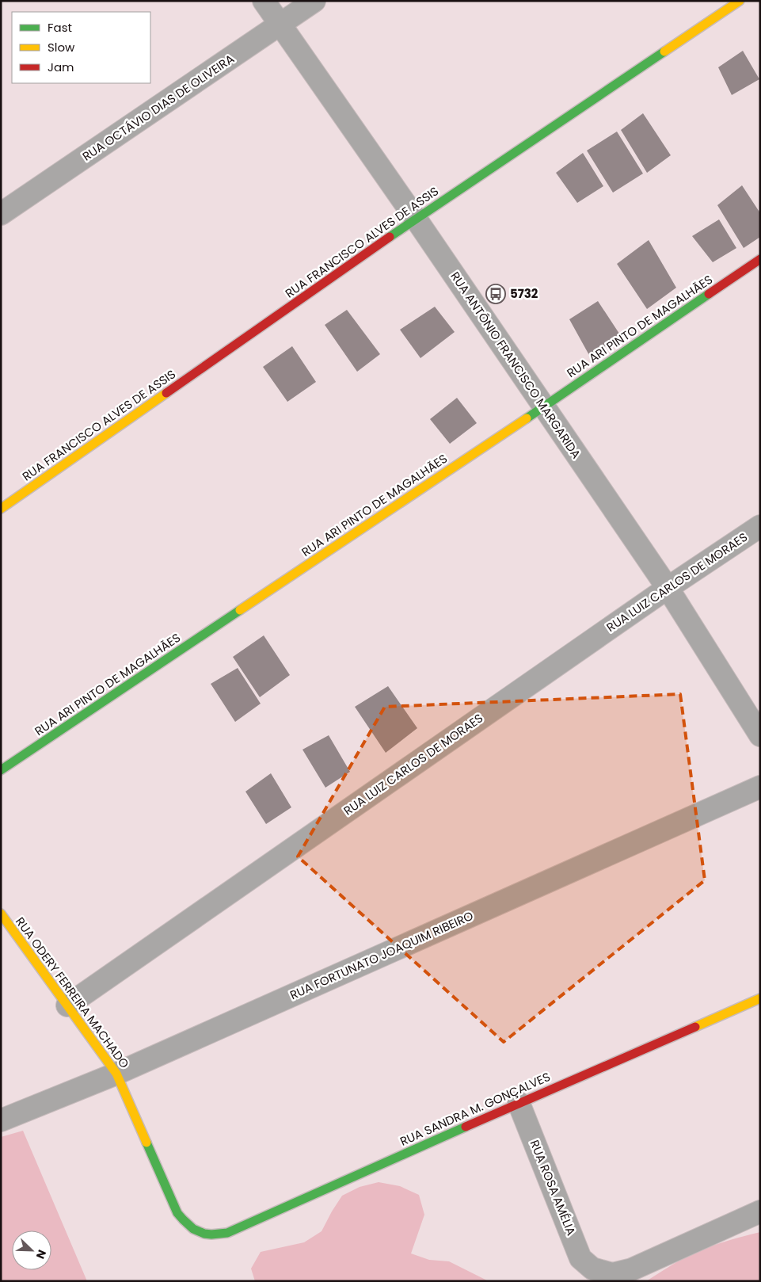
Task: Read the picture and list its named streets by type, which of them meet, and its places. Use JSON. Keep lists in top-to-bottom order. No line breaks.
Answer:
{"streets":{"street":["RUA OCTÁVIO DIAS DE OLIVEIRA","RUA FRANCISCO ALVES DE ASSIS","RUA ARI PINTO DE MAGALHÃES","RUA ANTÔNIO FRANCISCO MARGARIDA","RUA LUIZ CARLOS DE MORAES","RUA FORTUNATO JOAQUIM RIBEIRO","RUA ODERY FERREIRA MACHADO","RUA SANDRA M. GONÇALVES","RUA ROSA AMÉLIA"]},"crossings":[["RUA OCTÁVIO DIAS DE OLIVEIRA","RUA ANTÔNIO FRANCISCO MARGARIDA"],["RUA FRANCISCO ALVES DE ASSIS","RUA ANTÔNIO FRANCISCO MARGARIDA"],["RUA ARI PINTO DE MAGALHÃES","RUA ANTÔNIO FRANCISCO MARGARIDA"],["RUA ANTÔNIO FRANCISCO MARGARIDA","RUA LUIZ CARLOS DE MORAES"],["RUA LUIZ CARLOS DE MORAES","RUA ODERY FERREIRA MACHADO"],["RUA FORTUNATO JOAQUIM RIBEIRO","RUA ODERY FERREIRA MACHADO"],["RUA ODERY FERREIRA MACHADO","RUA SANDRA M. GONÇALVES"],["RUA SANDRA M. GONÇALVES","RUA ROSA AMÉLIA"]],"places":{"bus stop":["5732"]},"legend":["Fast","Slow","Jam"],"north":"bottom right"}
